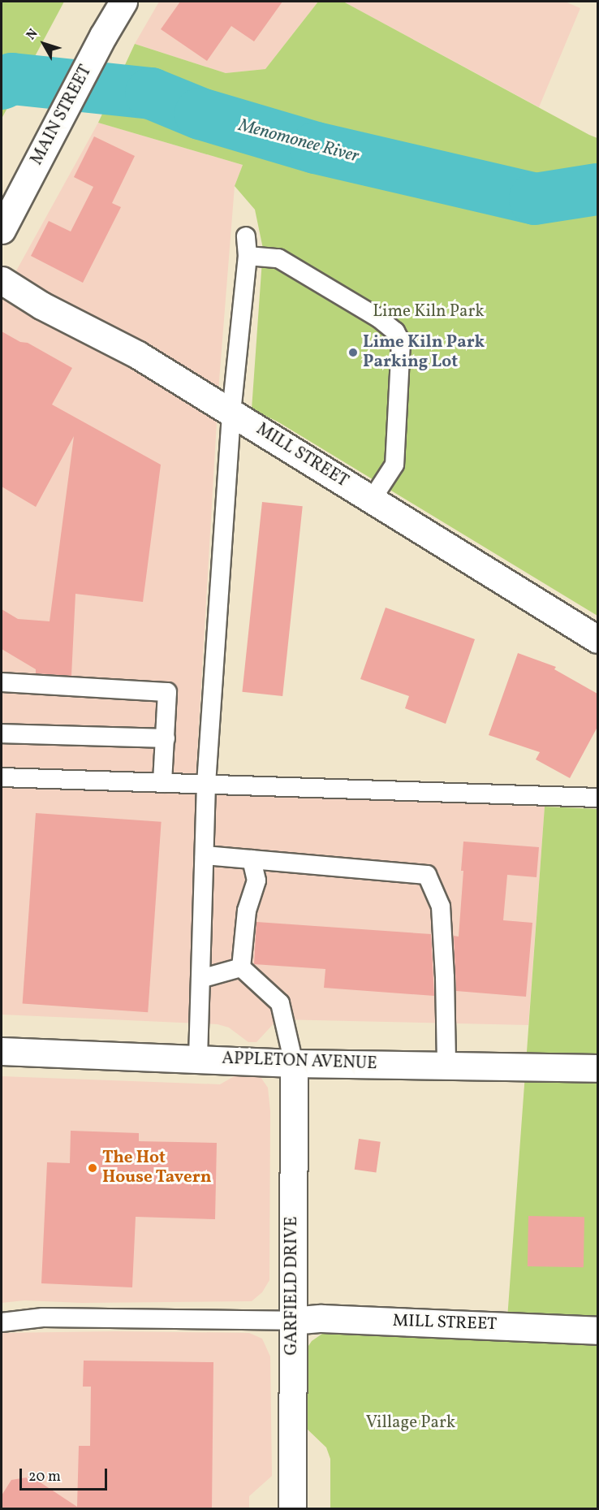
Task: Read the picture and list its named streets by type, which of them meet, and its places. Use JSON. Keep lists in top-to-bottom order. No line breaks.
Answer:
{"streets":{"street":["MAIN STREET","MILL STREET","APPLETON AVENUE","GARFIELD DRIVE"]},"crossings":[["MILL STREET","GARFIELD DRIVE"],["APPLETON AVENUE","GARFIELD DRIVE"]],"water":["Menomonee River"],"parks":["Lime Kiln Park","Village Park"],"places":["Lime Kiln Park Parking Lot","The Hot House Tavern"],"scale_bar":"20 m","north":"top left"}
